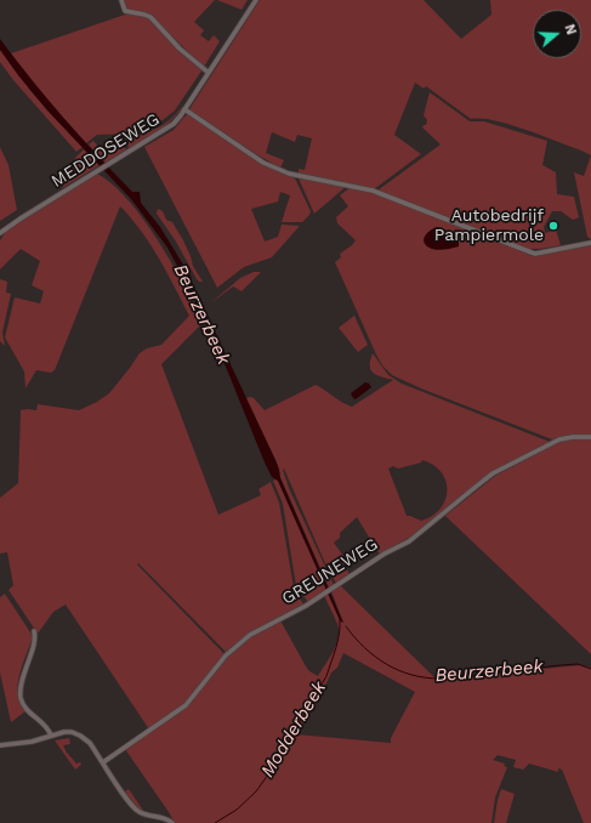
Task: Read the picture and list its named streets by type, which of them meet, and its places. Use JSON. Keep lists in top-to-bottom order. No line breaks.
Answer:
{"streets":{"street":["MEDDOSEWEG","GREUNEWEG"]},"water":["Beurzerbeek","Modderbeek"],"places":["Autobedrijf Pampiermole"],"north":"right"}
